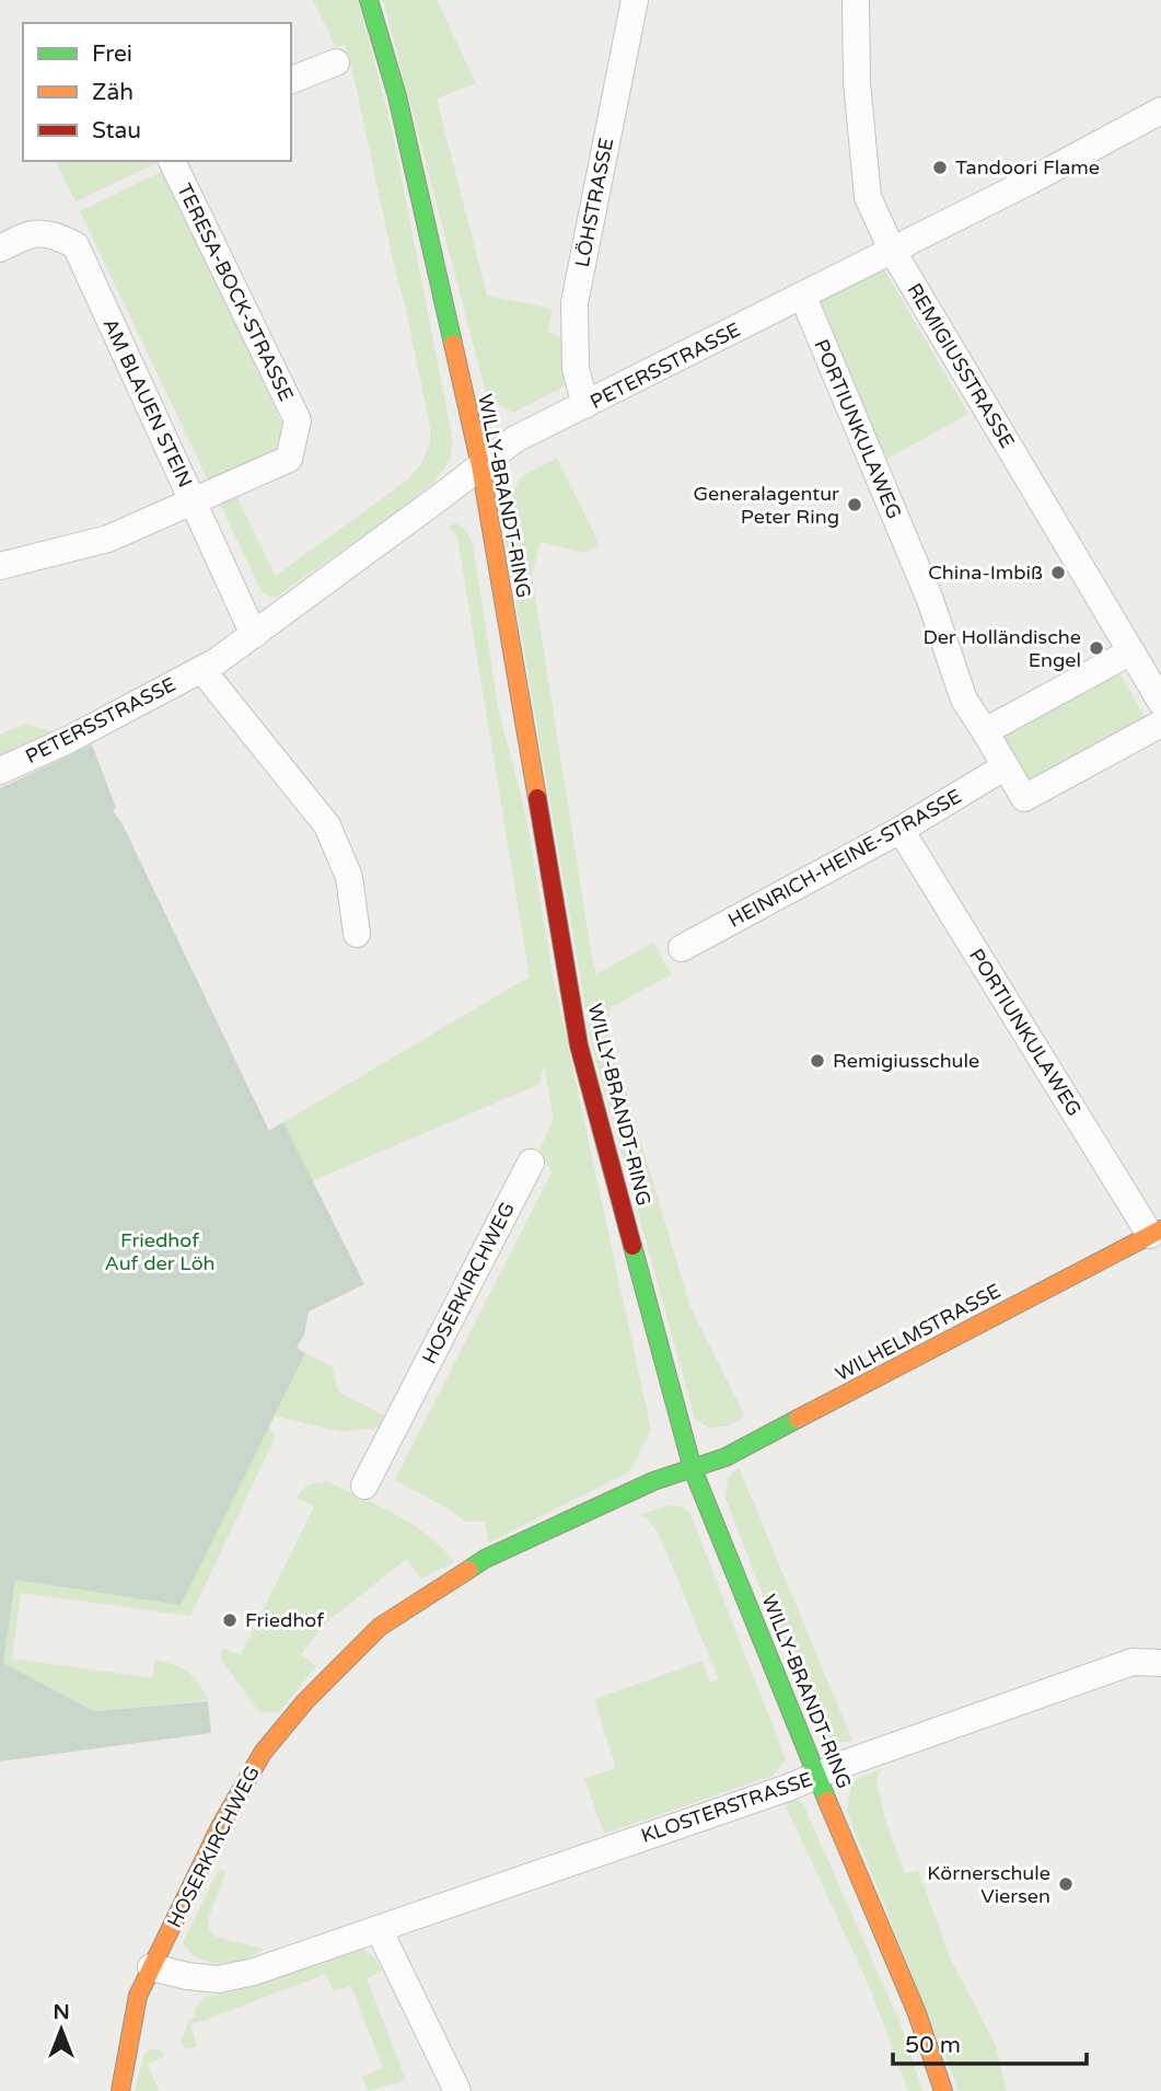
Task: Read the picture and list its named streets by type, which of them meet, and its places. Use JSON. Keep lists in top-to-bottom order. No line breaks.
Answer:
{"streets":{"main road":["WILLY-BRANDT-RING","HOSERKIRCHWEG","WILHELMSTRASSE"],"street":["LÖHSTRASSE","TERESA-BOCK-STRASSE","PETERSSTRASSE","REMIGIUSSTRASSE","AM BLAUEN STEIN","PORTIUNKULAWEG","HEINRICH-HEINE-STRASSE","KLOSTERSTRASSE"]},"crossings":[["LÖHSTRASSE","PETERSSTRASSE"],["TERESA-BOCK-STRASSE","AM BLAUEN STEIN"],["PETERSSTRASSE","REMIGIUSSTRASSE"],["PETERSSTRASSE","AM BLAUEN STEIN"],["PETERSSTRASSE","PORTIUNKULAWEG"],["PETERSSTRASSE","WILLY-BRANDT-RING"],["PORTIUNKULAWEG","HEINRICH-HEINE-STRASSE"],["PORTIUNKULAWEG","WILHELMSTRASSE"],["WILLY-BRANDT-RING","HOSERKIRCHWEG"],["WILLY-BRANDT-RING","WILHELMSTRASSE"],["WILLY-BRANDT-RING","KLOSTERSTRASSE"],["HOSERKIRCHWEG","WILHELMSTRASSE"],["HOSERKIRCHWEG","KLOSTERSTRASSE"]],"parks":["Friedhof Auf der Löh"],"places":["Tandoori Flame","Generalagentur Peter Ring","China-Imbiß","Der Holländische Engel","Remigiusschule","Friedhof","Körnerschule Viersen"],"legend":["Frei","Zäh","Stau"],"scale_bar":"50 m","north":"top"}
